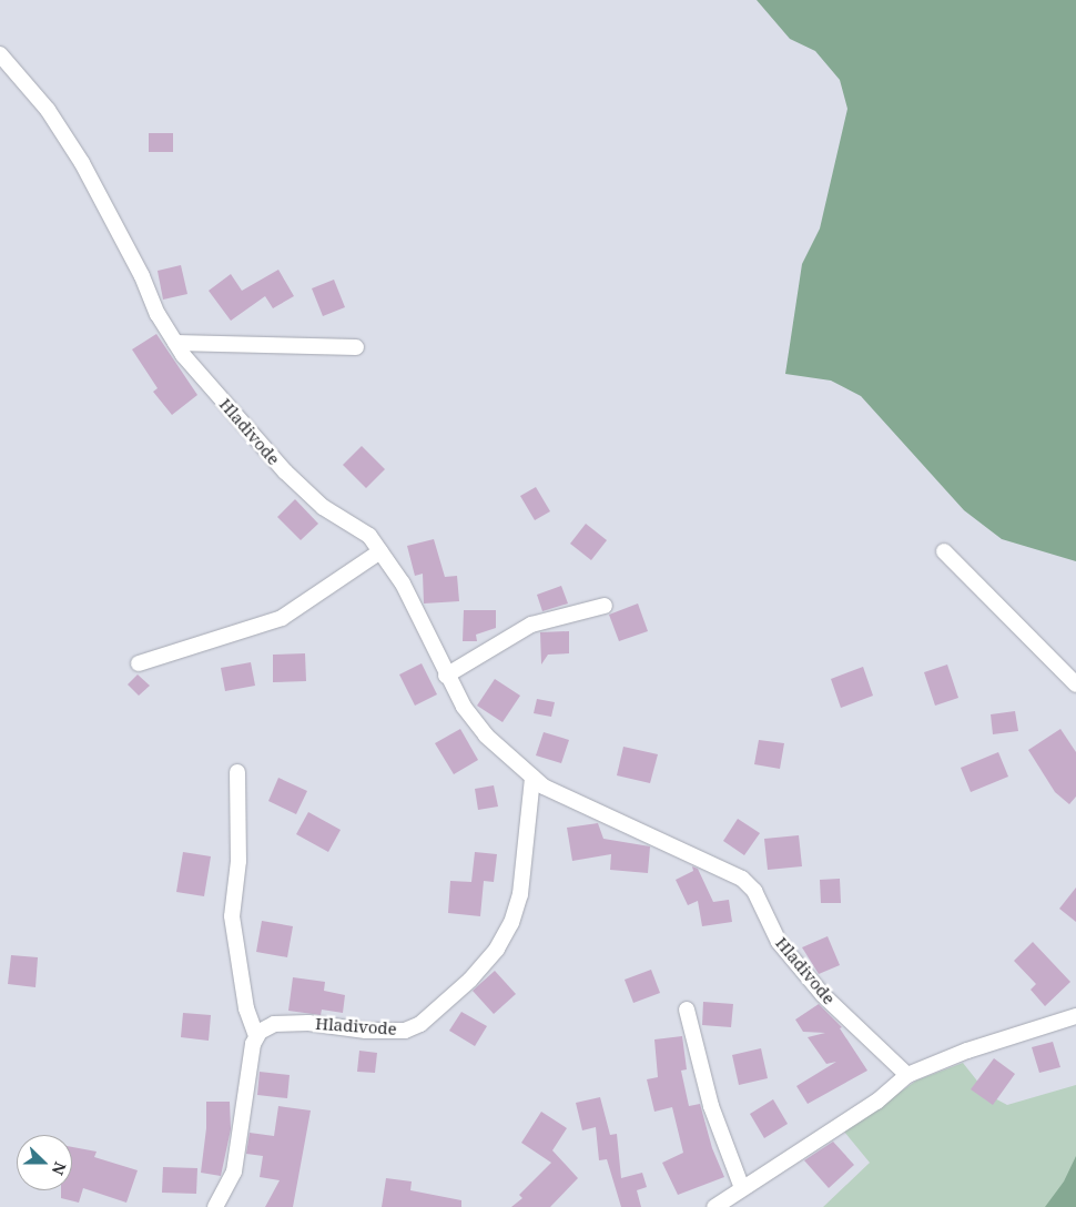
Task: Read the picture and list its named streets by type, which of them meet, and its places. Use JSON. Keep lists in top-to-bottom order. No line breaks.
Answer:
{"streets":{"street":["Hladivode"]},"north":"right"}
